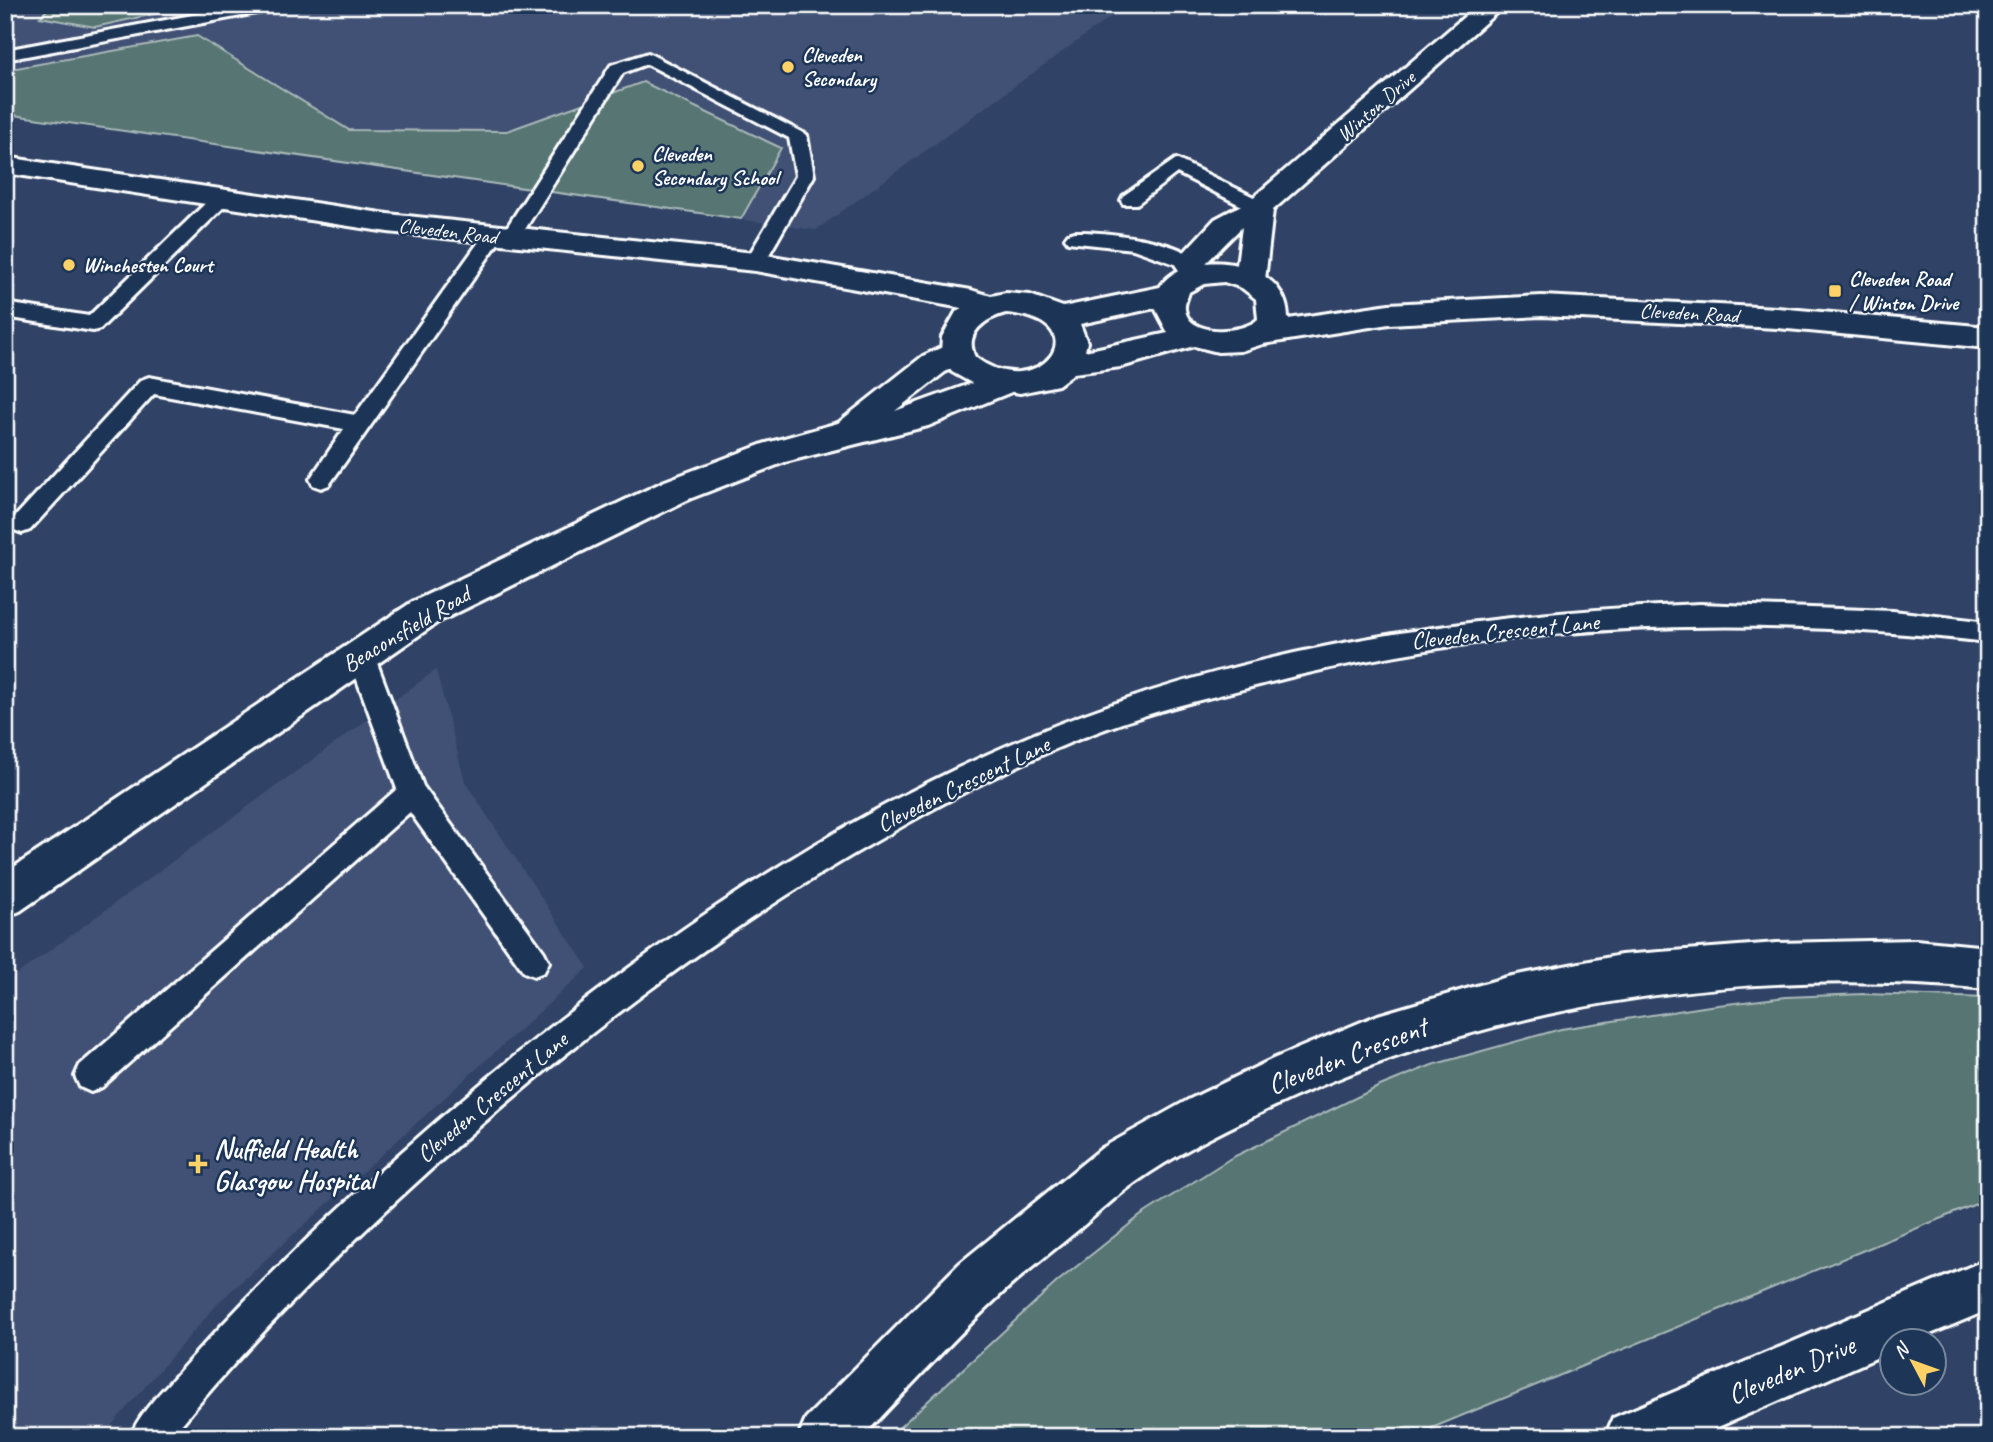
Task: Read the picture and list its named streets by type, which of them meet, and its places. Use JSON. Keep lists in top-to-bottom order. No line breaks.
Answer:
{"streets":{"street":["Winton Drive","Cleveden Road","Beaconsfield Road","Cleveden Crescent","Cleveden Drive"],"lane":["Cleveden Crescent Lane"]},"crossings":[["Winton Drive","Cleveden Road"],["Cleveden Road","Beaconsfield Road"]],"places":{"other":["Cleveden Secondary","Cleveden Secondary School","Winchesten Court"],"transit":["Cleveden Road / Winton Drive"],"health":["Nuffield Health Glasgow Hospital"]},"north":"top left"}
